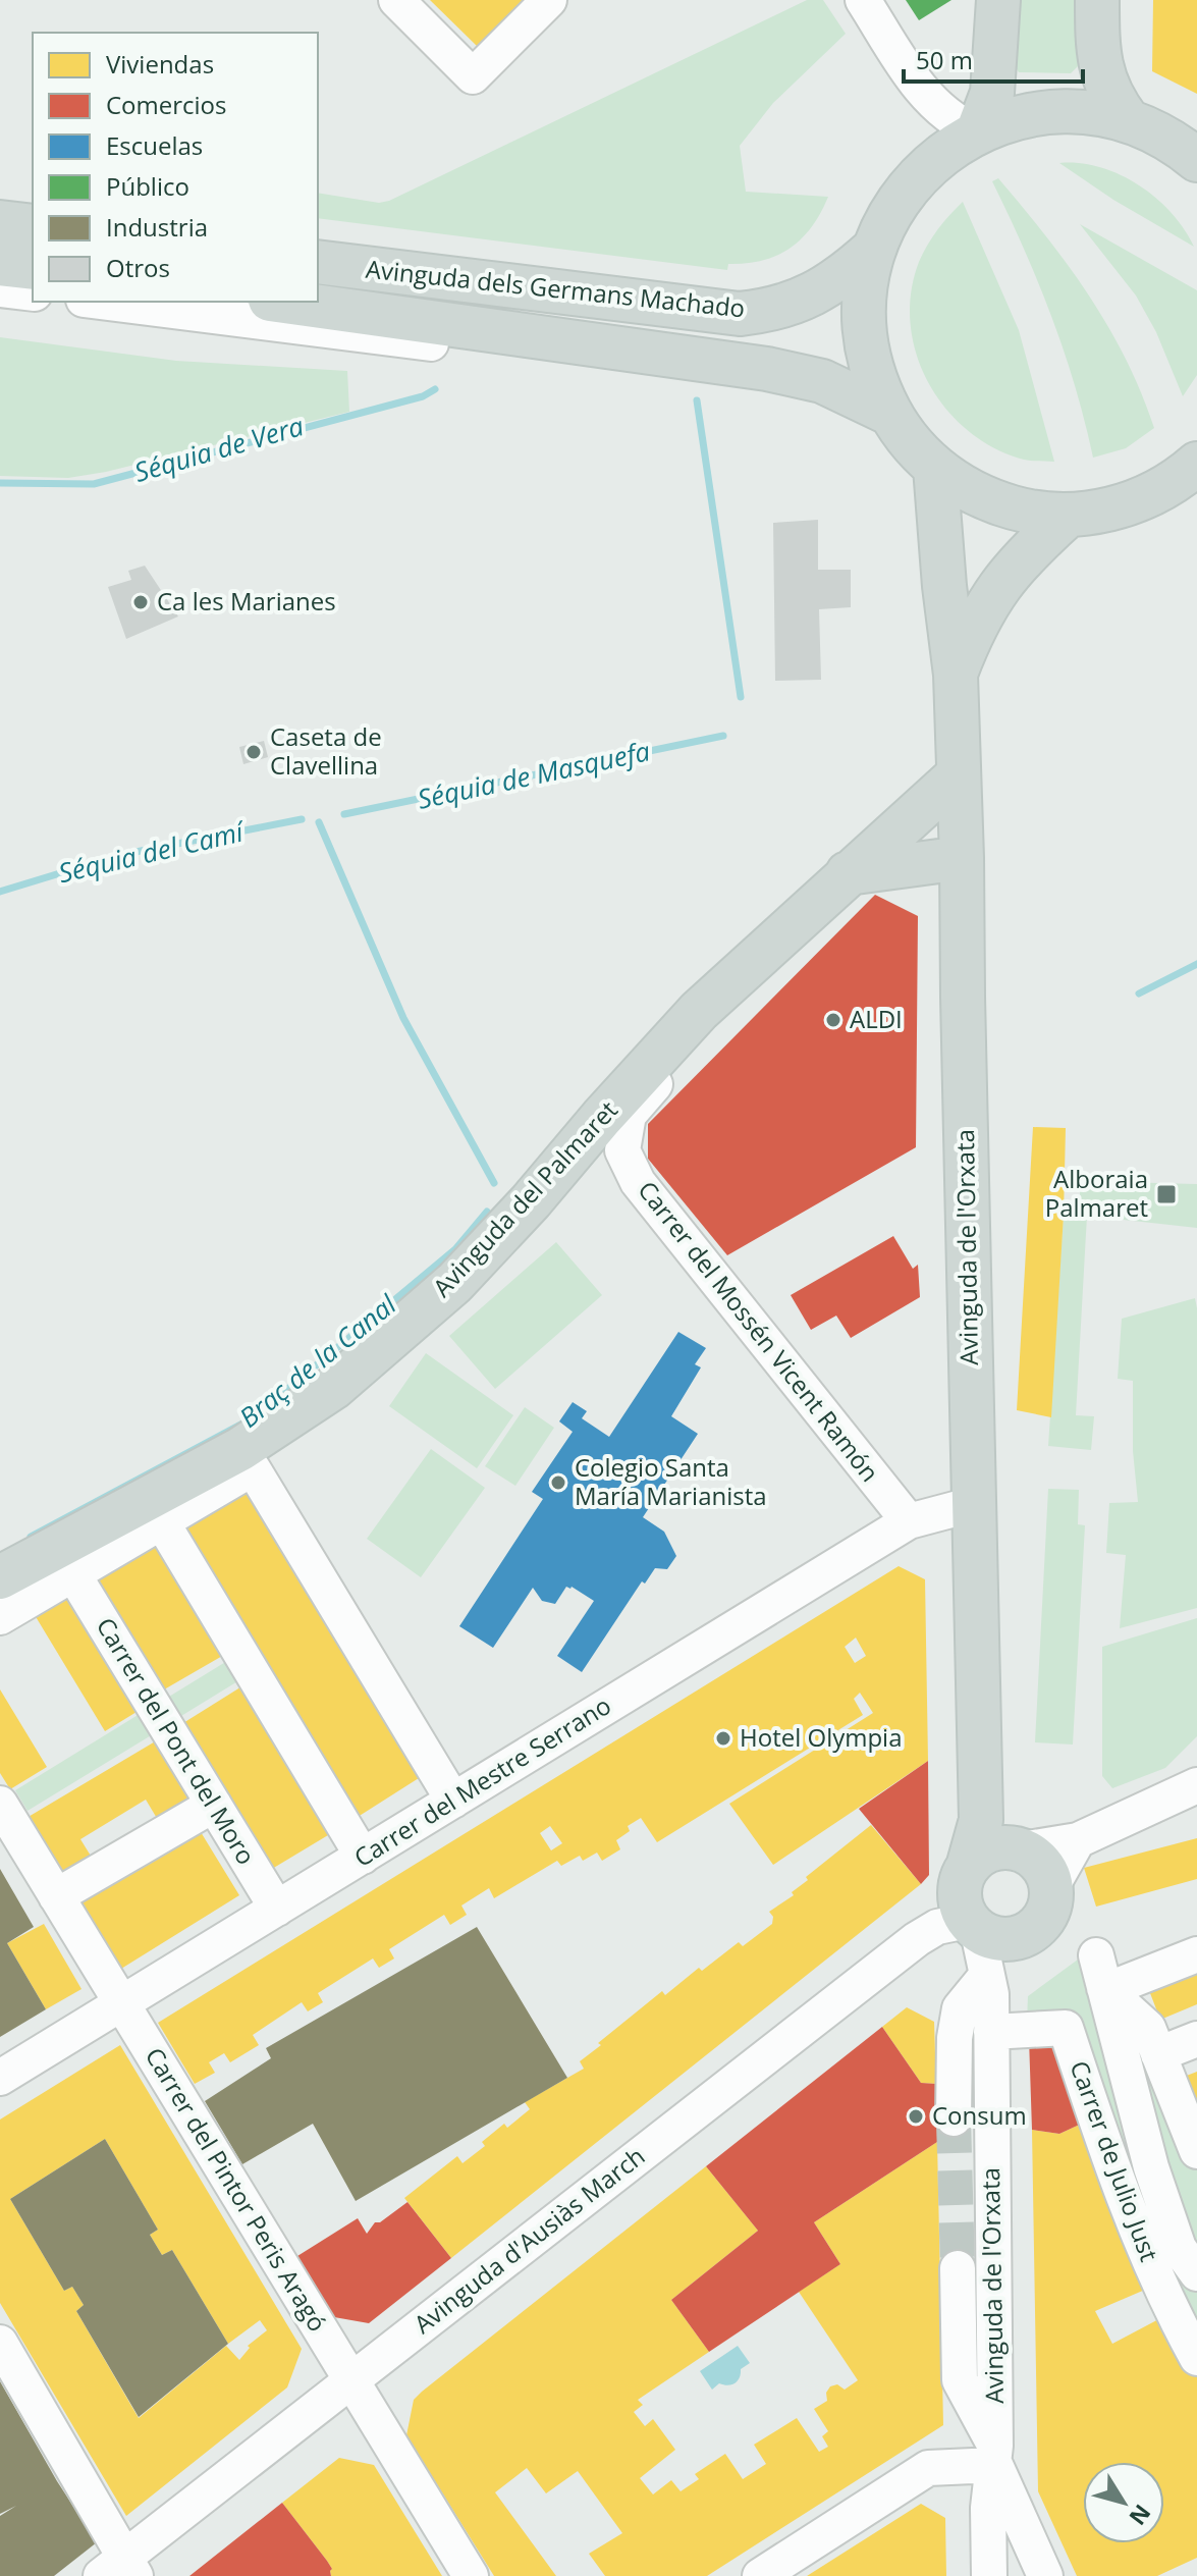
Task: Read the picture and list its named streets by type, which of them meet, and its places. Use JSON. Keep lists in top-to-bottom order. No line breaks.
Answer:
{"streets":{"main road":["Avinguda dels Germans Machado","Avinguda del Palmaret","Avinguda de l'Orxata"],"street":["Carrer del Mossén Vicent Ramón","Carrer del Pont del Moro","Carrer del Mestre Serrano","Carrer de Julio Just","Carrer del Pintor Peris Aragó","Avinguda d'Ausiàs March"]},"crossings":[["Avinguda del Palmaret","Avinguda de l'Orxata"],["Avinguda del Palmaret","Carrer del Mossén Vicent Ramón"],["Avinguda de l'Orxata","Carrer del Mestre Serrano"],["Avinguda de l'Orxata","Carrer de Julio Just"],["Avinguda de l'Orxata","Avinguda d'Ausiàs March"],["Carrer del Mossén Vicent Ramón","Carrer del Mestre Serrano"],["Carrer del Pont del Moro","Carrer del Mestre Serrano"],["Carrer del Mestre Serrano","Carrer del Pintor Peris Aragó"],["Carrer del Pintor Peris Aragó","Avinguda d'Ausiàs March"]],"water":["Séquia de Vera","Séquia de Masquefa","Séquia del Camí","Braç de la Canal"],"places":{"other":["Ca les Marianes","Caseta de Clavellina","ALDI","Colegio Santa María Marianista","Hotel Olympia","Consum"],"transit":["Alboraia Palmaret"]},"legend":["Viviendas","Comercios","Escuelas","Público","Industria","Otros"],"scale_bar":"50 m","north":"bottom right"}
